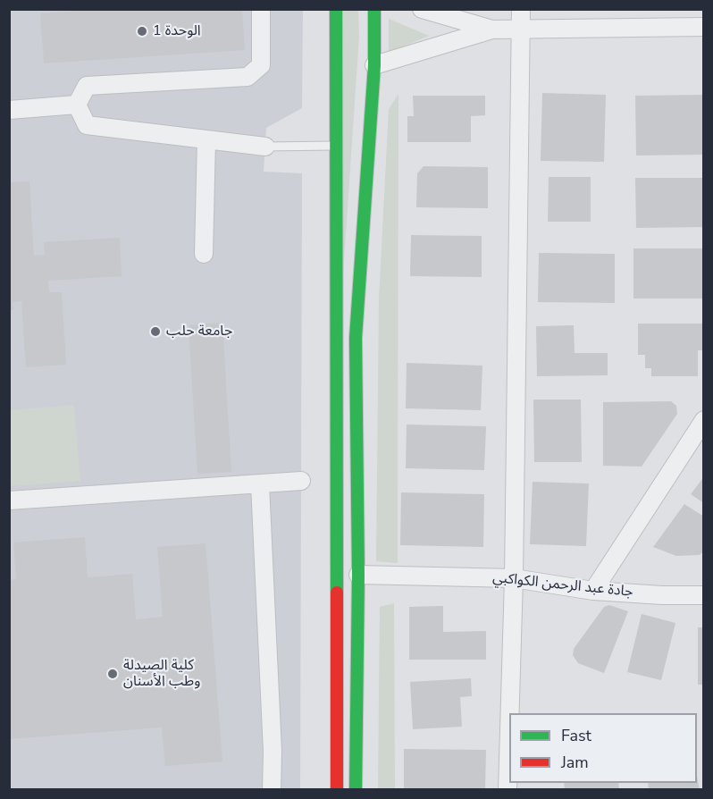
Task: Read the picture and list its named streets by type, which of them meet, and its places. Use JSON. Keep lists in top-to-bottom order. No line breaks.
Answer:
{"streets":{"street":["جادة عبد الرحمن الكواكبي"]},"places":["الوحدة 1","جامعة حلب","كلية الصيدلة وطب الأسنان"],"legend":["Fast","Jam"]}
